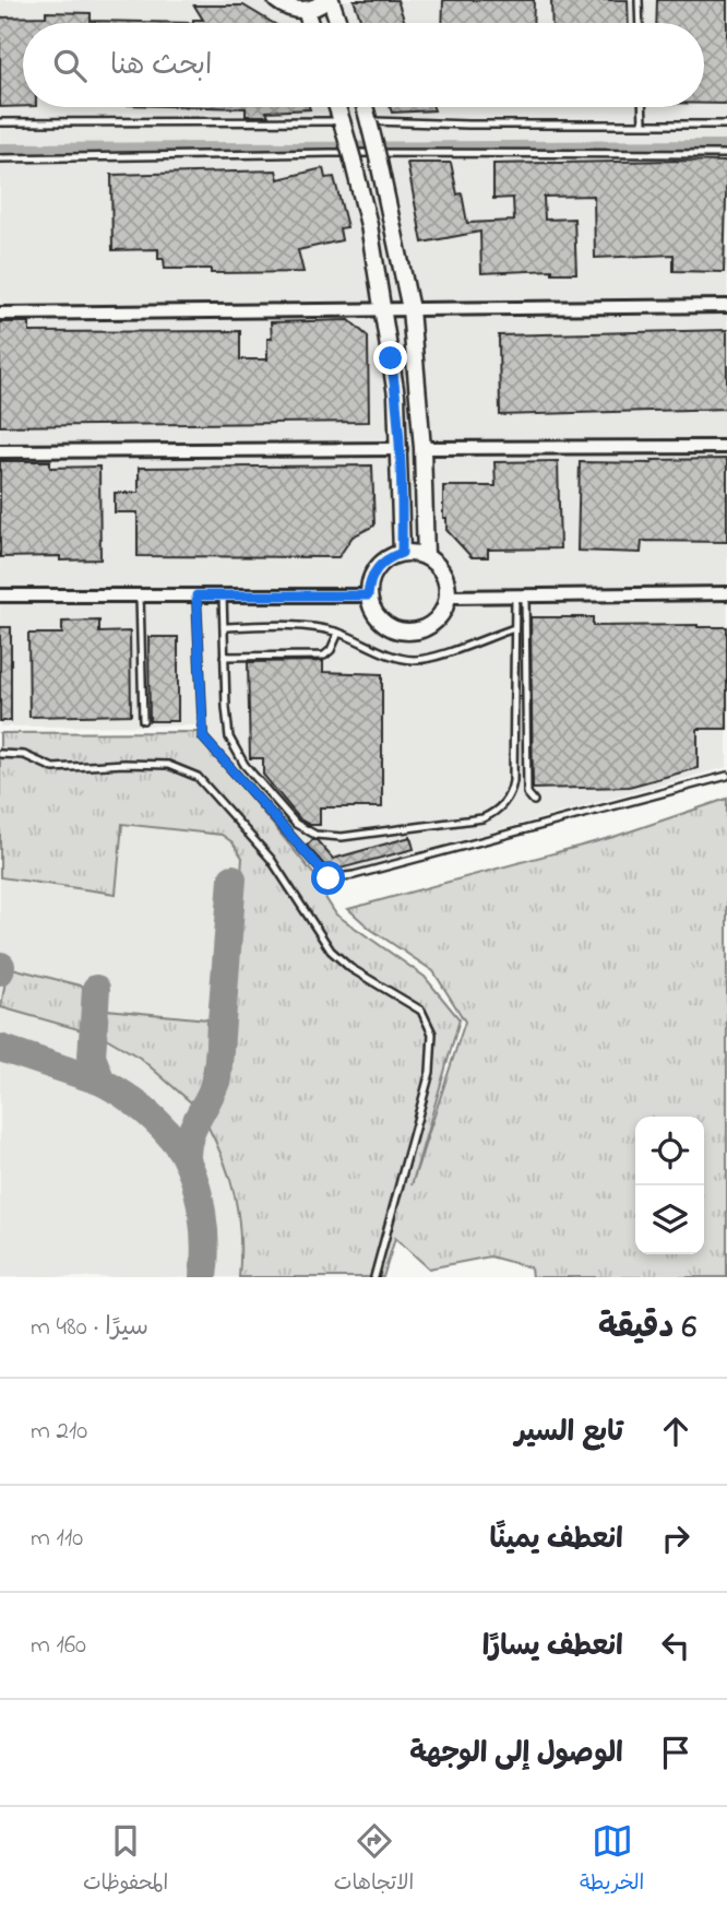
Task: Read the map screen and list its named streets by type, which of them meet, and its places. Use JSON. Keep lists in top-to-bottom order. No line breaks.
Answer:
{"page":{"search":"ابحث هنا","heading":["6 دقيقة","سيرًا · 480 m"],"list":[["تابع السير","210 m"],["انعطف يمينًا","110 m"],["انعطف يسارًا","160 m"],"الوصول إلى الوجهة"],"nav":["الخريطة","الاتجاهات","المحفوظات"]}}
